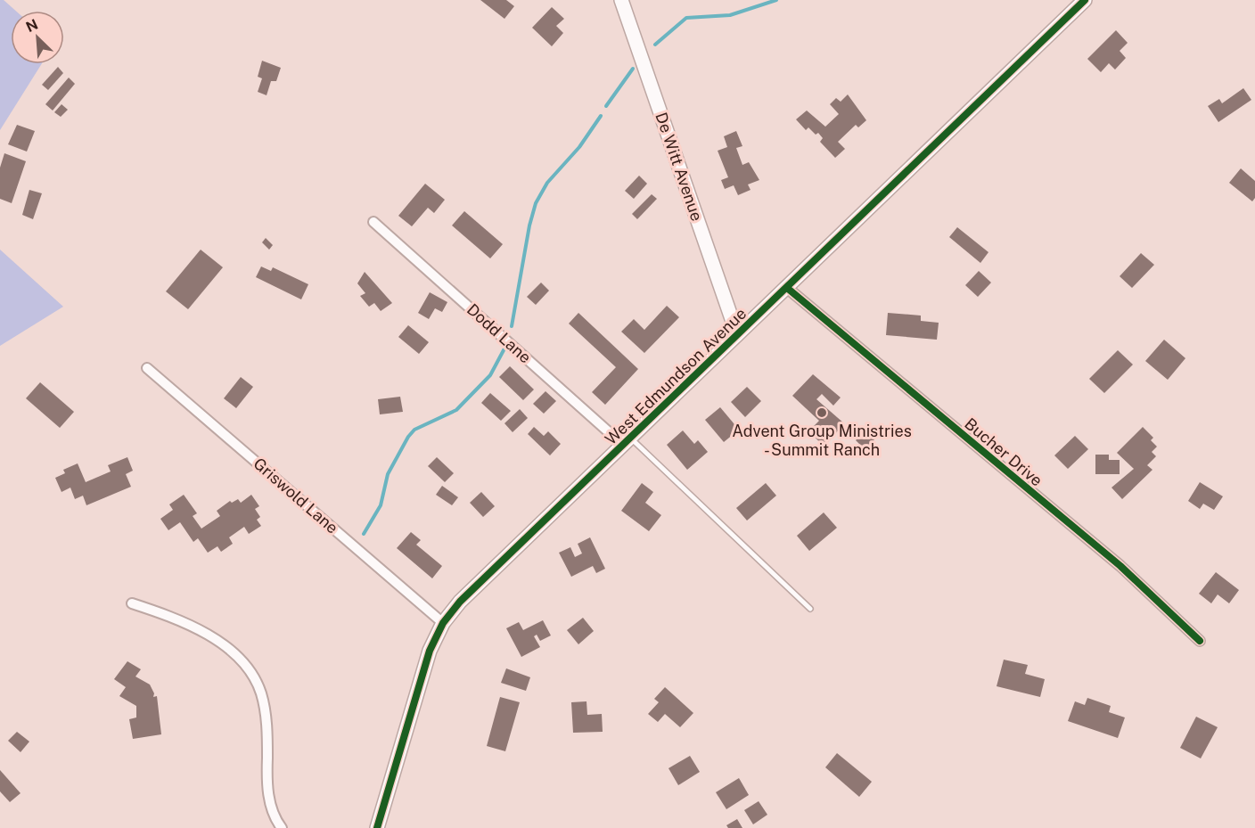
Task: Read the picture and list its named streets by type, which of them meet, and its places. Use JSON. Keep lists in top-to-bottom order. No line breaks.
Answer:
{"streets":{"street":["De Witt Avenue","Dodd Lane","West Edmundson Avenue","Bucher Drive","Griswold Lane"]},"crossings":[["De Witt Avenue","West Edmundson Avenue"],["Dodd Lane","West Edmundson Avenue"],["West Edmundson Avenue","Bucher Drive"],["West Edmundson Avenue","Griswold Lane"]],"places":["Advent Group Ministries - Summit Ranch"],"north":"top left"}
